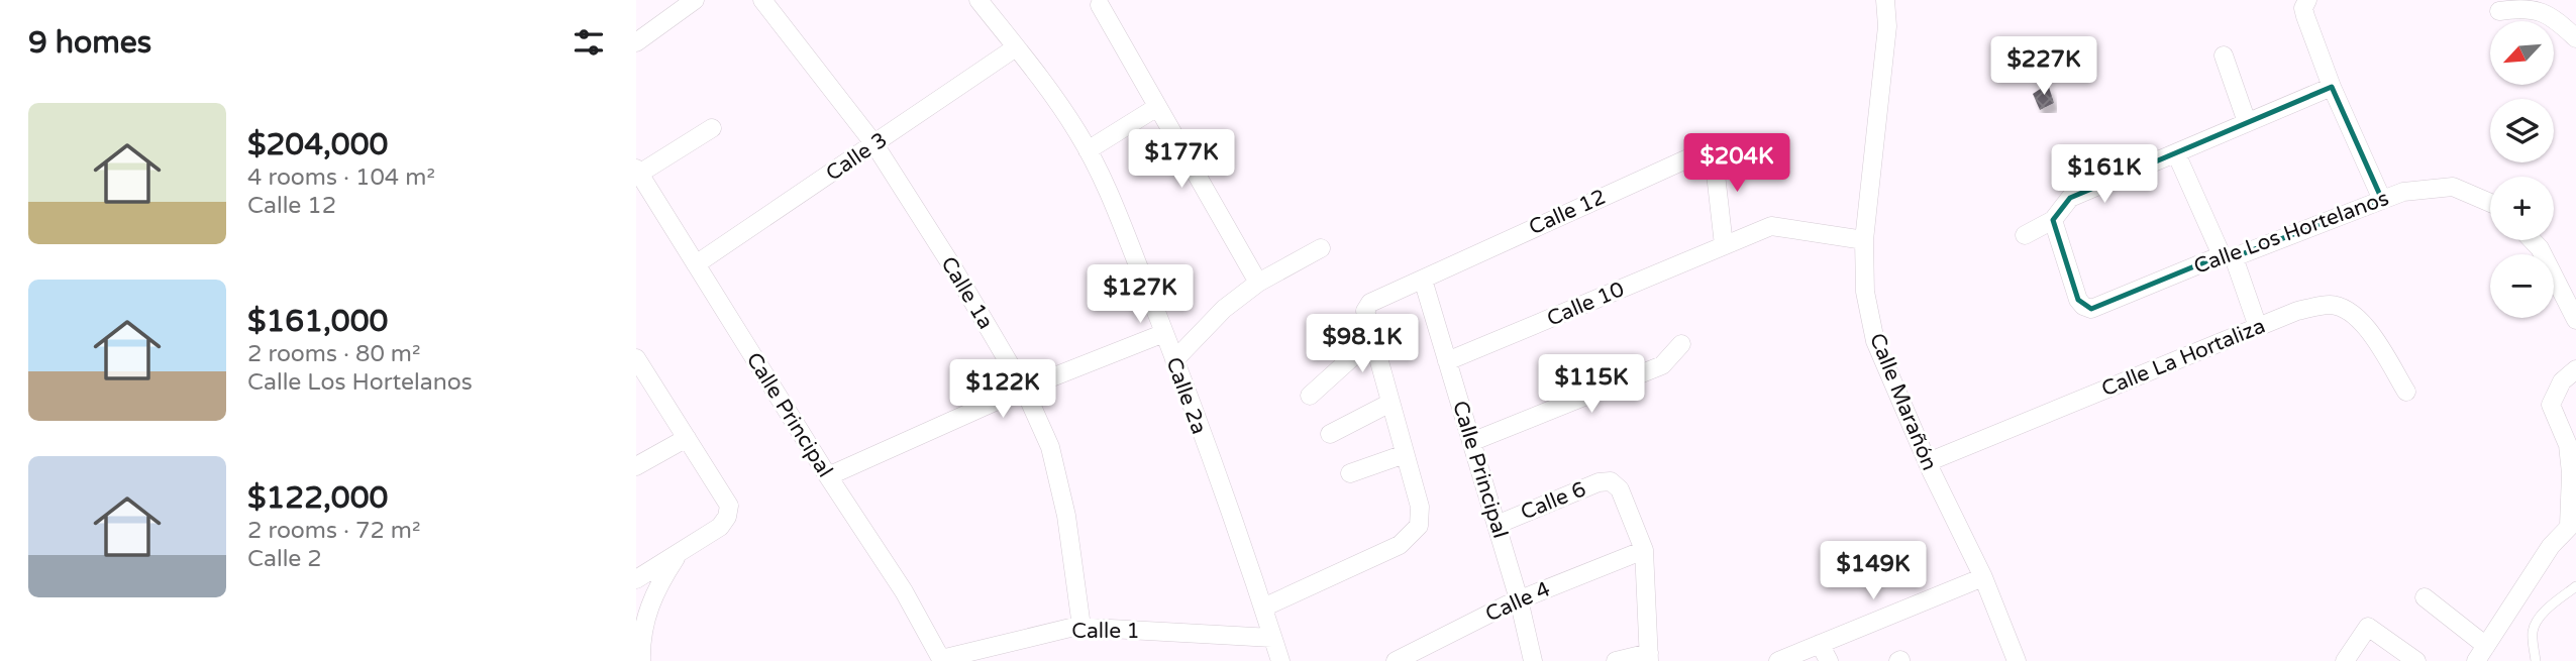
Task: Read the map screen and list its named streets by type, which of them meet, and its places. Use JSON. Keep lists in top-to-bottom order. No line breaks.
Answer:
{"streets":{"street":["Calle 3","Calle 12","Calle Los Hortelanos","Calle 1a","Calle 10","Calle La Hortaliza","Calle 2a","Calle Marañón","Calle Principal","Calle 6","Calle 4","Calle 1"]},"crossings":[["Calle 3","Calle 1a"],["Calle 3","Calle 2a"],["Calle 3","Calle Principal"],["Calle 12","Calle 10"],["Calle 12","Calle 2a"],["Calle 12","Calle Principal"],["Calle 1a","Calle 1"],["Calle 10","Calle Marañón"],["Calle 10","Calle Principal"],["Calle La Hortaliza","Calle Marañón"],["Calle 2a","Calle 1"],["Calle Principal","Calle 6"],["Calle Principal","Calle 4"],["Calle Principal","Calle 1"],["Calle 6","Calle 4"]],"north":"bottom left","page":{"heading":"9 homes","map_buttons":["+","−"],"price":["$227K","$177K","$204K","$161K","$127K","$98.1K","$115K","$122K","$149K"],"list":[{"name":"$204,000","note":"4 rooms · 104 m² · Calle 12"},{"name":"$161,000","note":"2 rooms · 80 m² · Calle Los Hortelanos"},{"name":"$122,000","note":"2 rooms · 72 m² · Calle 2"}]}}
